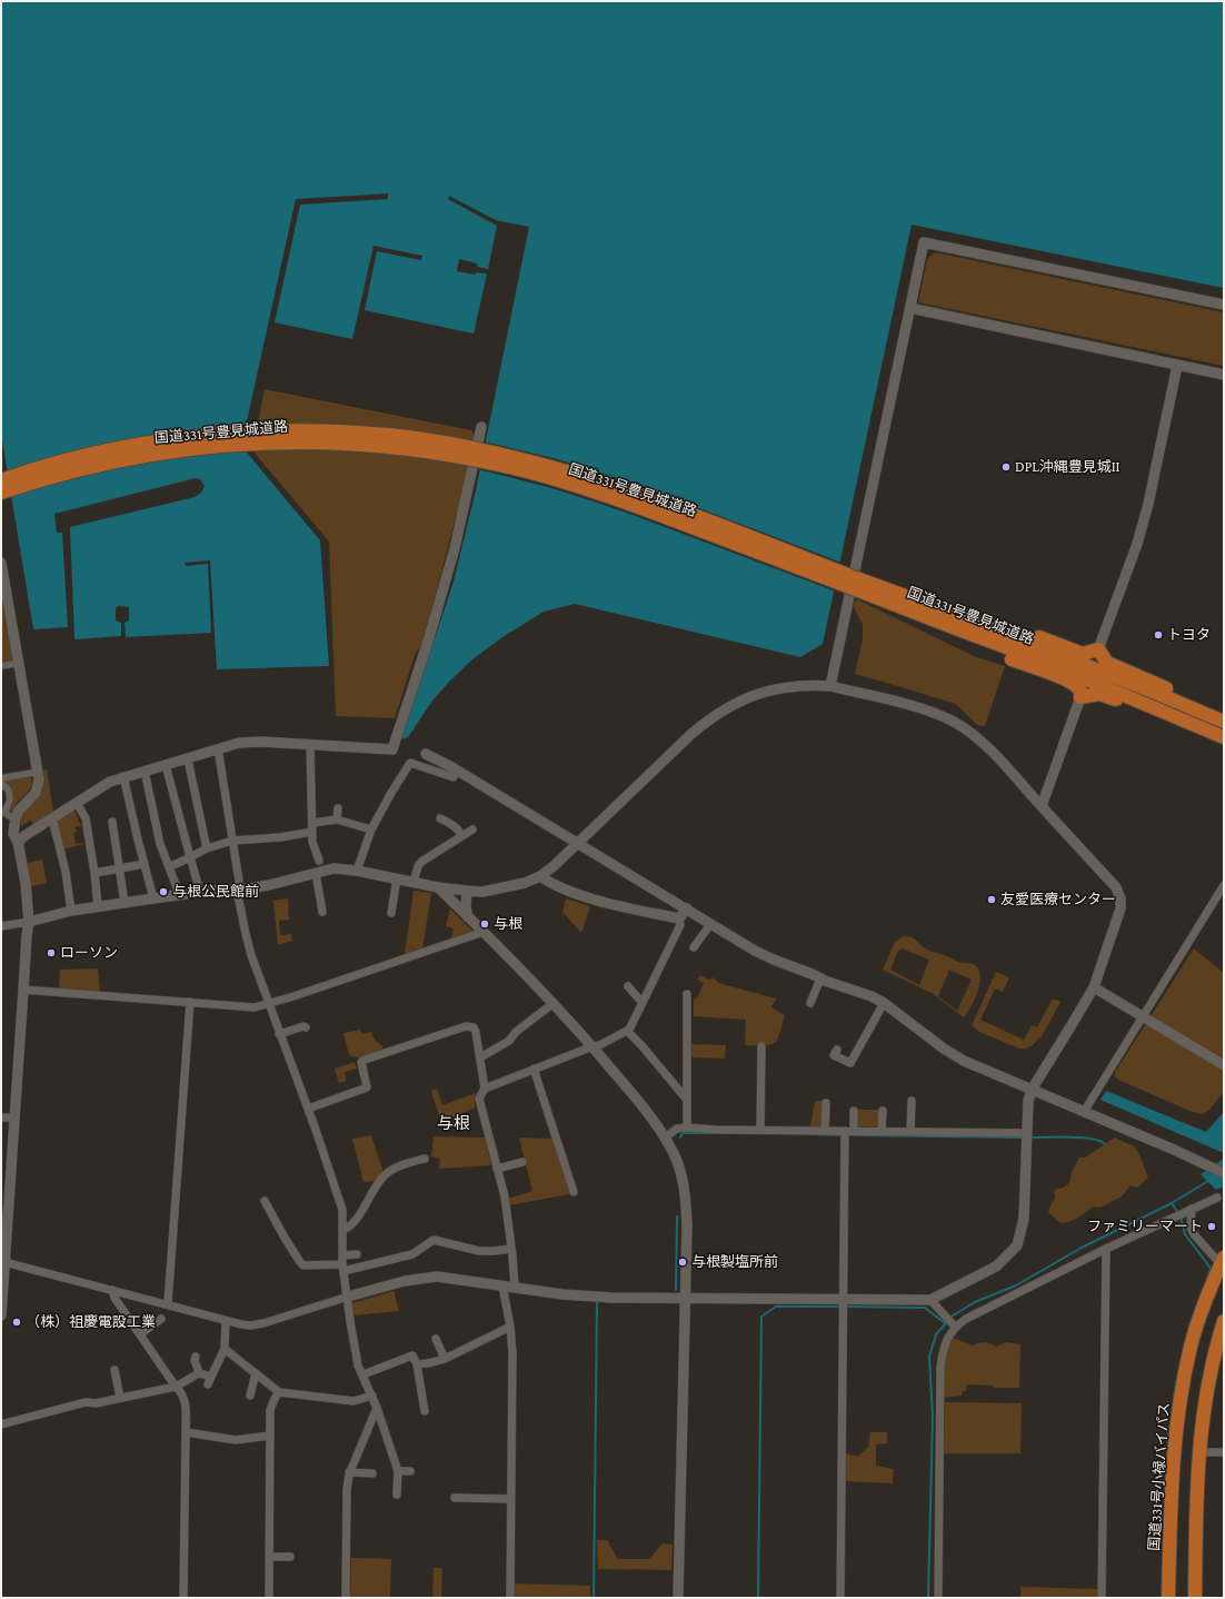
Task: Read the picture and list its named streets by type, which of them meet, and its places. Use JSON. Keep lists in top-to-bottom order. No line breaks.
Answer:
{"streets":{"highway":["国道331号豊見城道路","国道331号小禄バイパス"]},"districts":["与根"],"places":["DPL沖縄豊見城II","トヨタ","与根公民館前","友愛医療センター","与根","ローソン","ファミリーマート","与根製塩所前","（株）祖慶電設工業"]}
